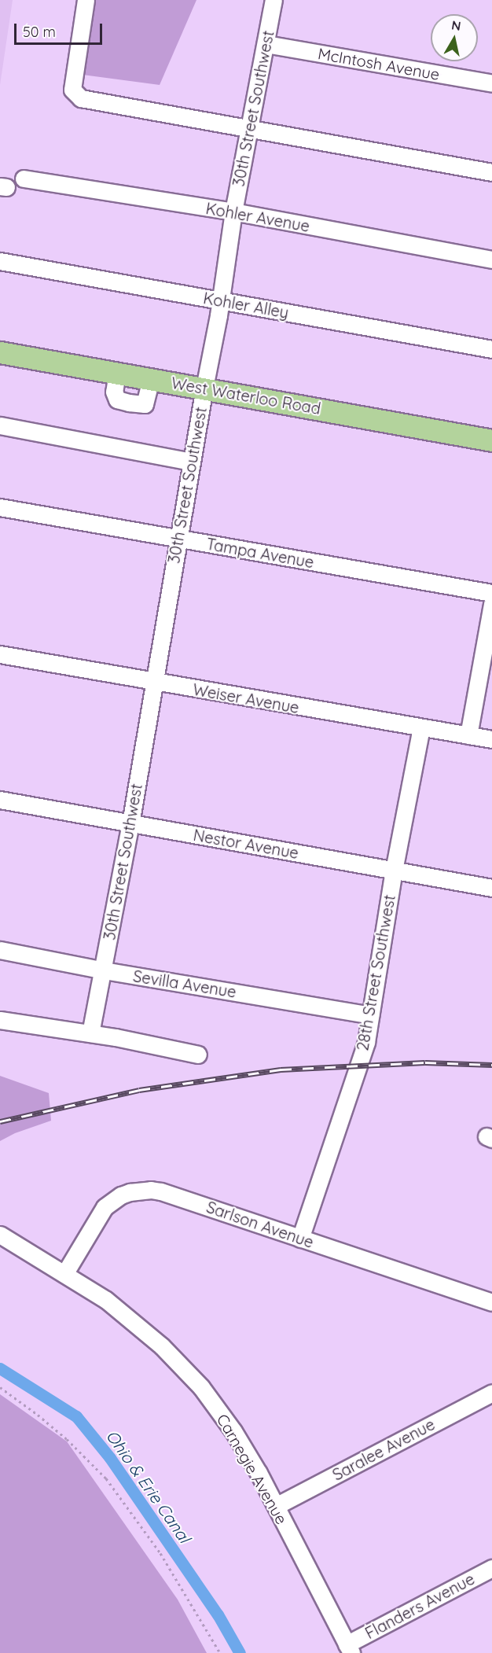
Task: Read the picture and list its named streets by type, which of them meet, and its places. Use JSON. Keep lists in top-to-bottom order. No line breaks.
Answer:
{"streets":{"main road":["West Waterloo Road"],"street":["McIntosh Avenue","30th Street Southwest","Kohler Avenue","Kohler Alley","Tampa Avenue","Weiser Avenue","Nestor Avenue","28th Street Southwest","Sevilla Avenue","Sarlson Avenue","Saralee Avenue","Carnegie Avenue","Flanders Avenue"]},"crossings":[["McIntosh Avenue","30th Street Southwest"],["30th Street Southwest","Kohler Avenue"],["30th Street Southwest","Kohler Alley"],["30th Street Southwest","West Waterloo Road"],["30th Street Southwest","Tampa Avenue"],["30th Street Southwest","Weiser Avenue"],["30th Street Southwest","Nestor Avenue"],["30th Street Southwest","Sevilla Avenue"],["Weiser Avenue","28th Street Southwest"],["Nestor Avenue","28th Street Southwest"],["28th Street Southwest","Sevilla Avenue"],["28th Street Southwest","Sarlson Avenue"],["Sarlson Avenue","Carnegie Avenue"],["Saralee Avenue","Carnegie Avenue"],["Carnegie Avenue","Flanders Avenue"]],"water":["Ohio & Erie Canal"],"scale_bar":"50 m","north":"top"}
